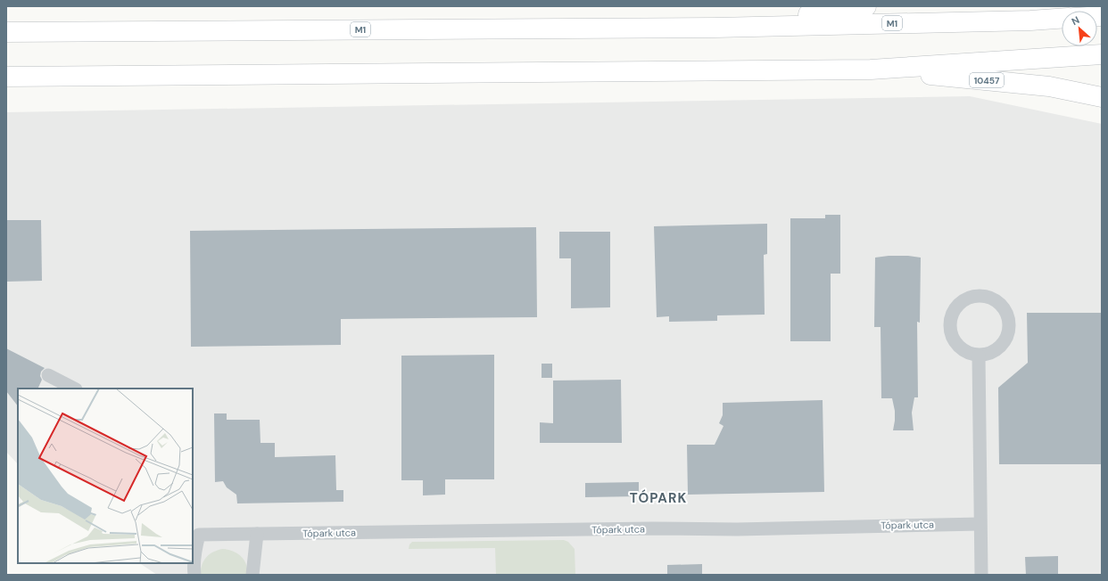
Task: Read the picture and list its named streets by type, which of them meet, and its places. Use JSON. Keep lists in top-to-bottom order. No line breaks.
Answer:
{"streets":{"highway":["M1","10457"],"street":["Tópark utca"]},"districts":["TÓPARK"],"north":"top left"}
